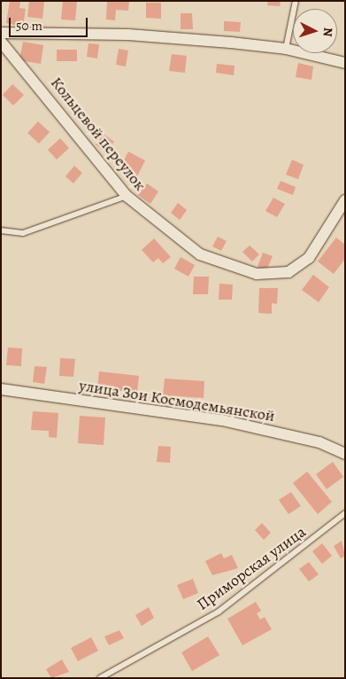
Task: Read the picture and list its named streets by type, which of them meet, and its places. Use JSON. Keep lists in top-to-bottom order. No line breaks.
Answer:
{"streets":{"street":["Кольцевой переулок","улица Зои Космодемьянской"],"lane":["Приморская улица"]},"scale_bar":"50 m","north":"right"}
